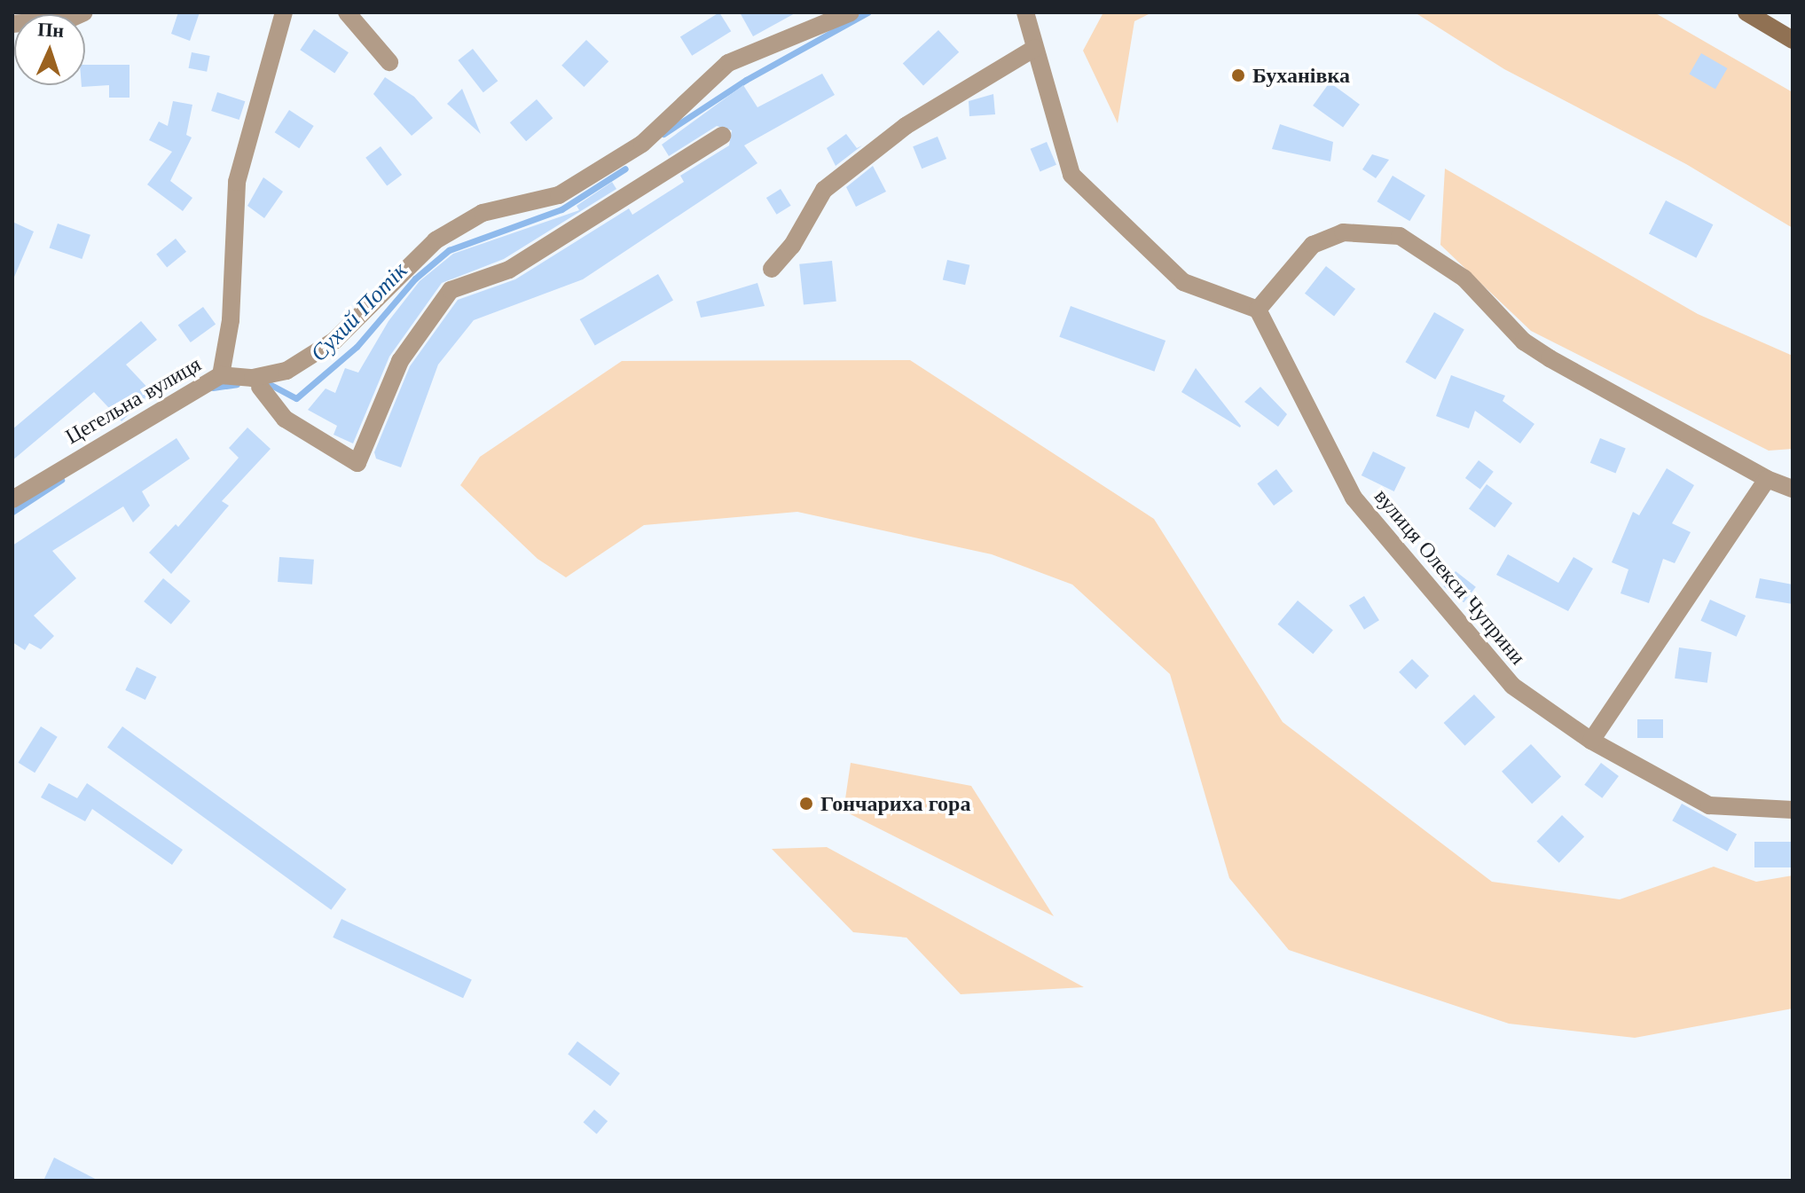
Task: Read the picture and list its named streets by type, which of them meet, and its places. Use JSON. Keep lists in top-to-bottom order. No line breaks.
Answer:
{"streets":{"street":["Цегельна вулиця","вулиця Олекси Чуприни"]},"water":["Сухий Потік"],"places":["Буханівка","Гончариха гора"],"north":"top"}
